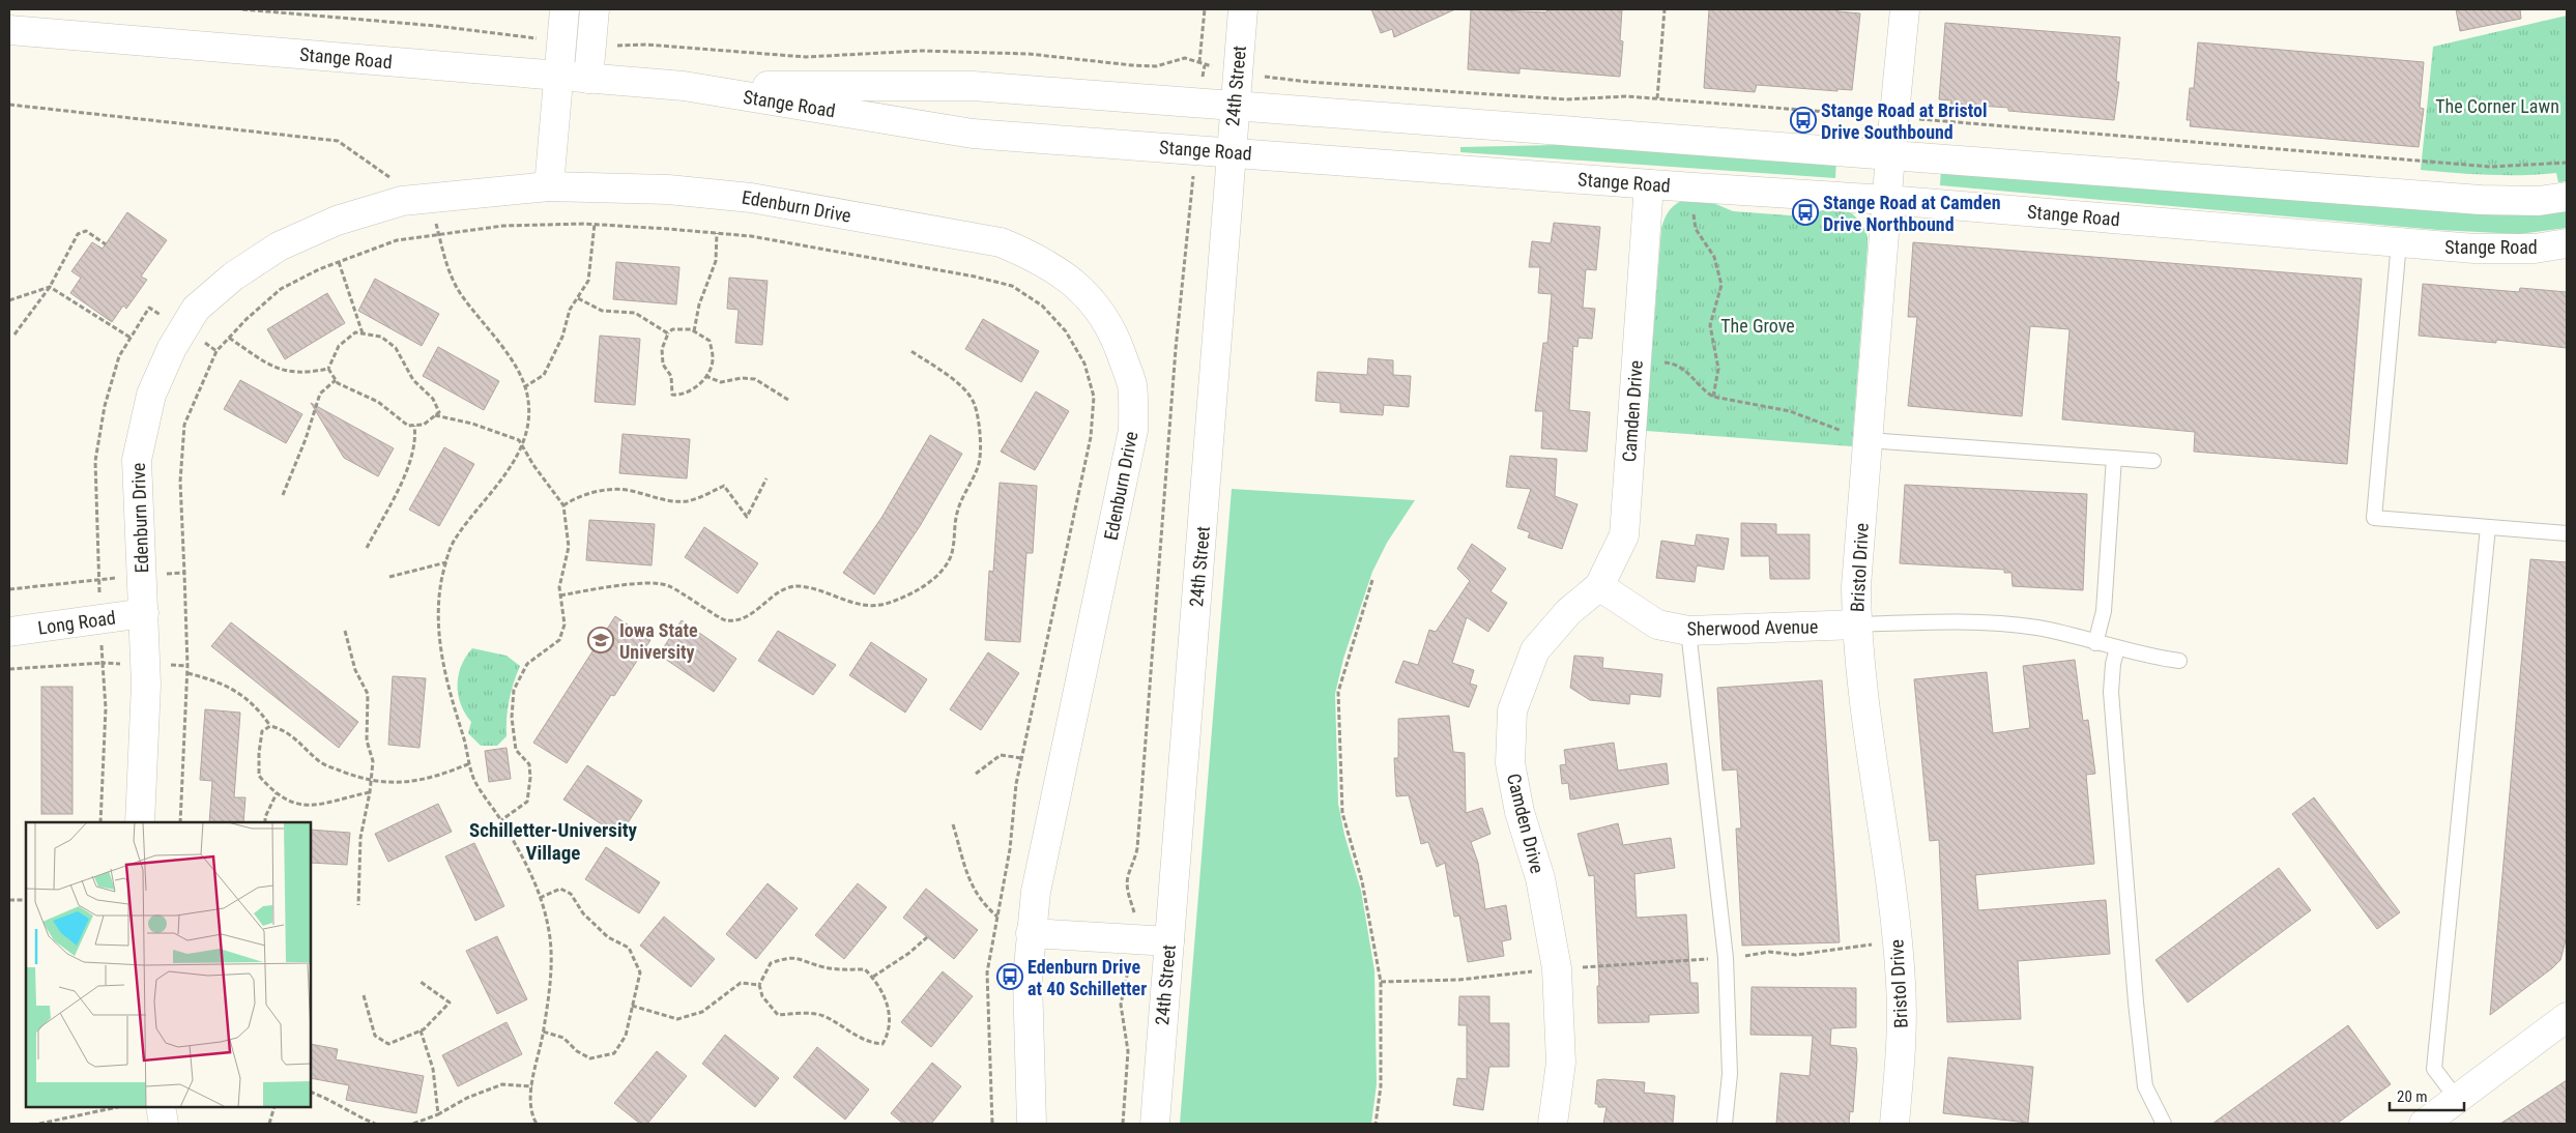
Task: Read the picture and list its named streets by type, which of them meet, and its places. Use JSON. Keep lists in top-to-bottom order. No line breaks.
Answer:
{"streets":{"street":["Stange Road","24th Street","Edenburn Drive","Camden Drive","Bristol Drive","Long Road","Sherwood Avenue"]},"crossings":[["Stange Road","24th Street"],["Stange Road","Camden Drive"],["Stange Road","Bristol Drive"],["Edenburn Drive","Long Road"],["Camden Drive","Sherwood Avenue"],["Bristol Drive","Sherwood Avenue"]],"districts":["Schilletter-University Village"],"parks":["The Corner Lawn","The Grove"],"places":{"bus stop":["Stange Road at Bristol Drive Southbound","Stange Road at Camden Drive Northbound","Edenburn Drive at 40 Schilletter"],"school or university":["Iowa State University"]},"scale_bar":"20 m"}
